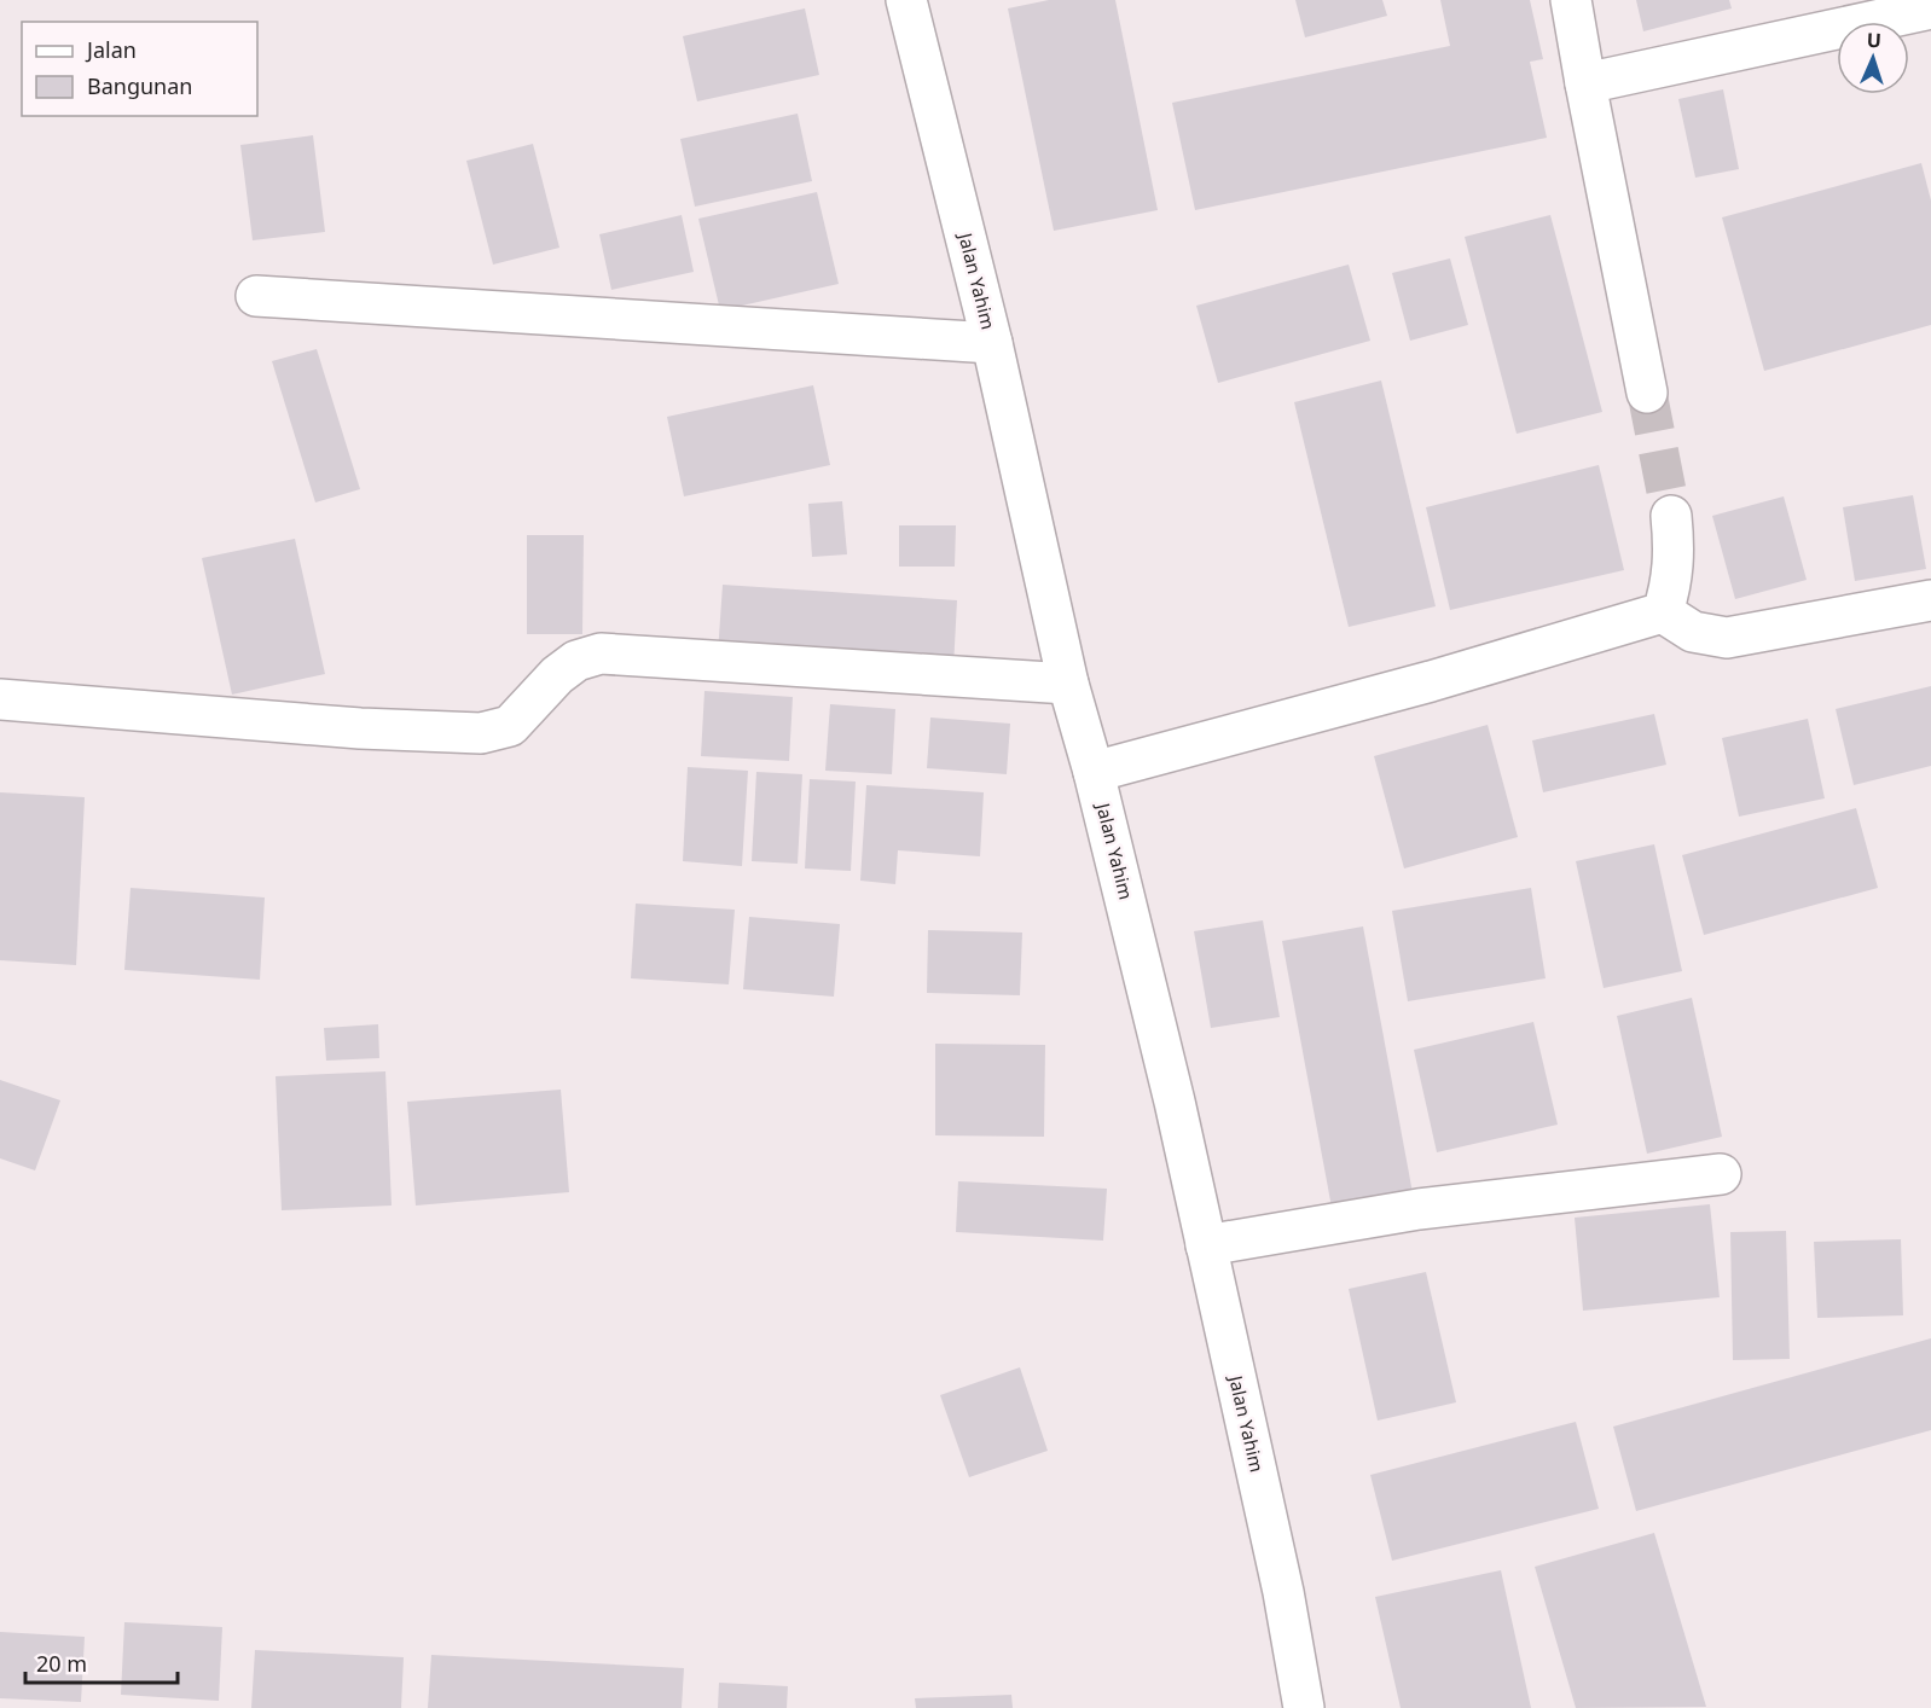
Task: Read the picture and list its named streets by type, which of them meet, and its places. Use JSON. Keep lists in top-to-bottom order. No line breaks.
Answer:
{"streets":{"street":["Jalan Yahim"]},"legend":["Jalan","Bangunan"],"scale_bar":"20 m","north":"top"}
